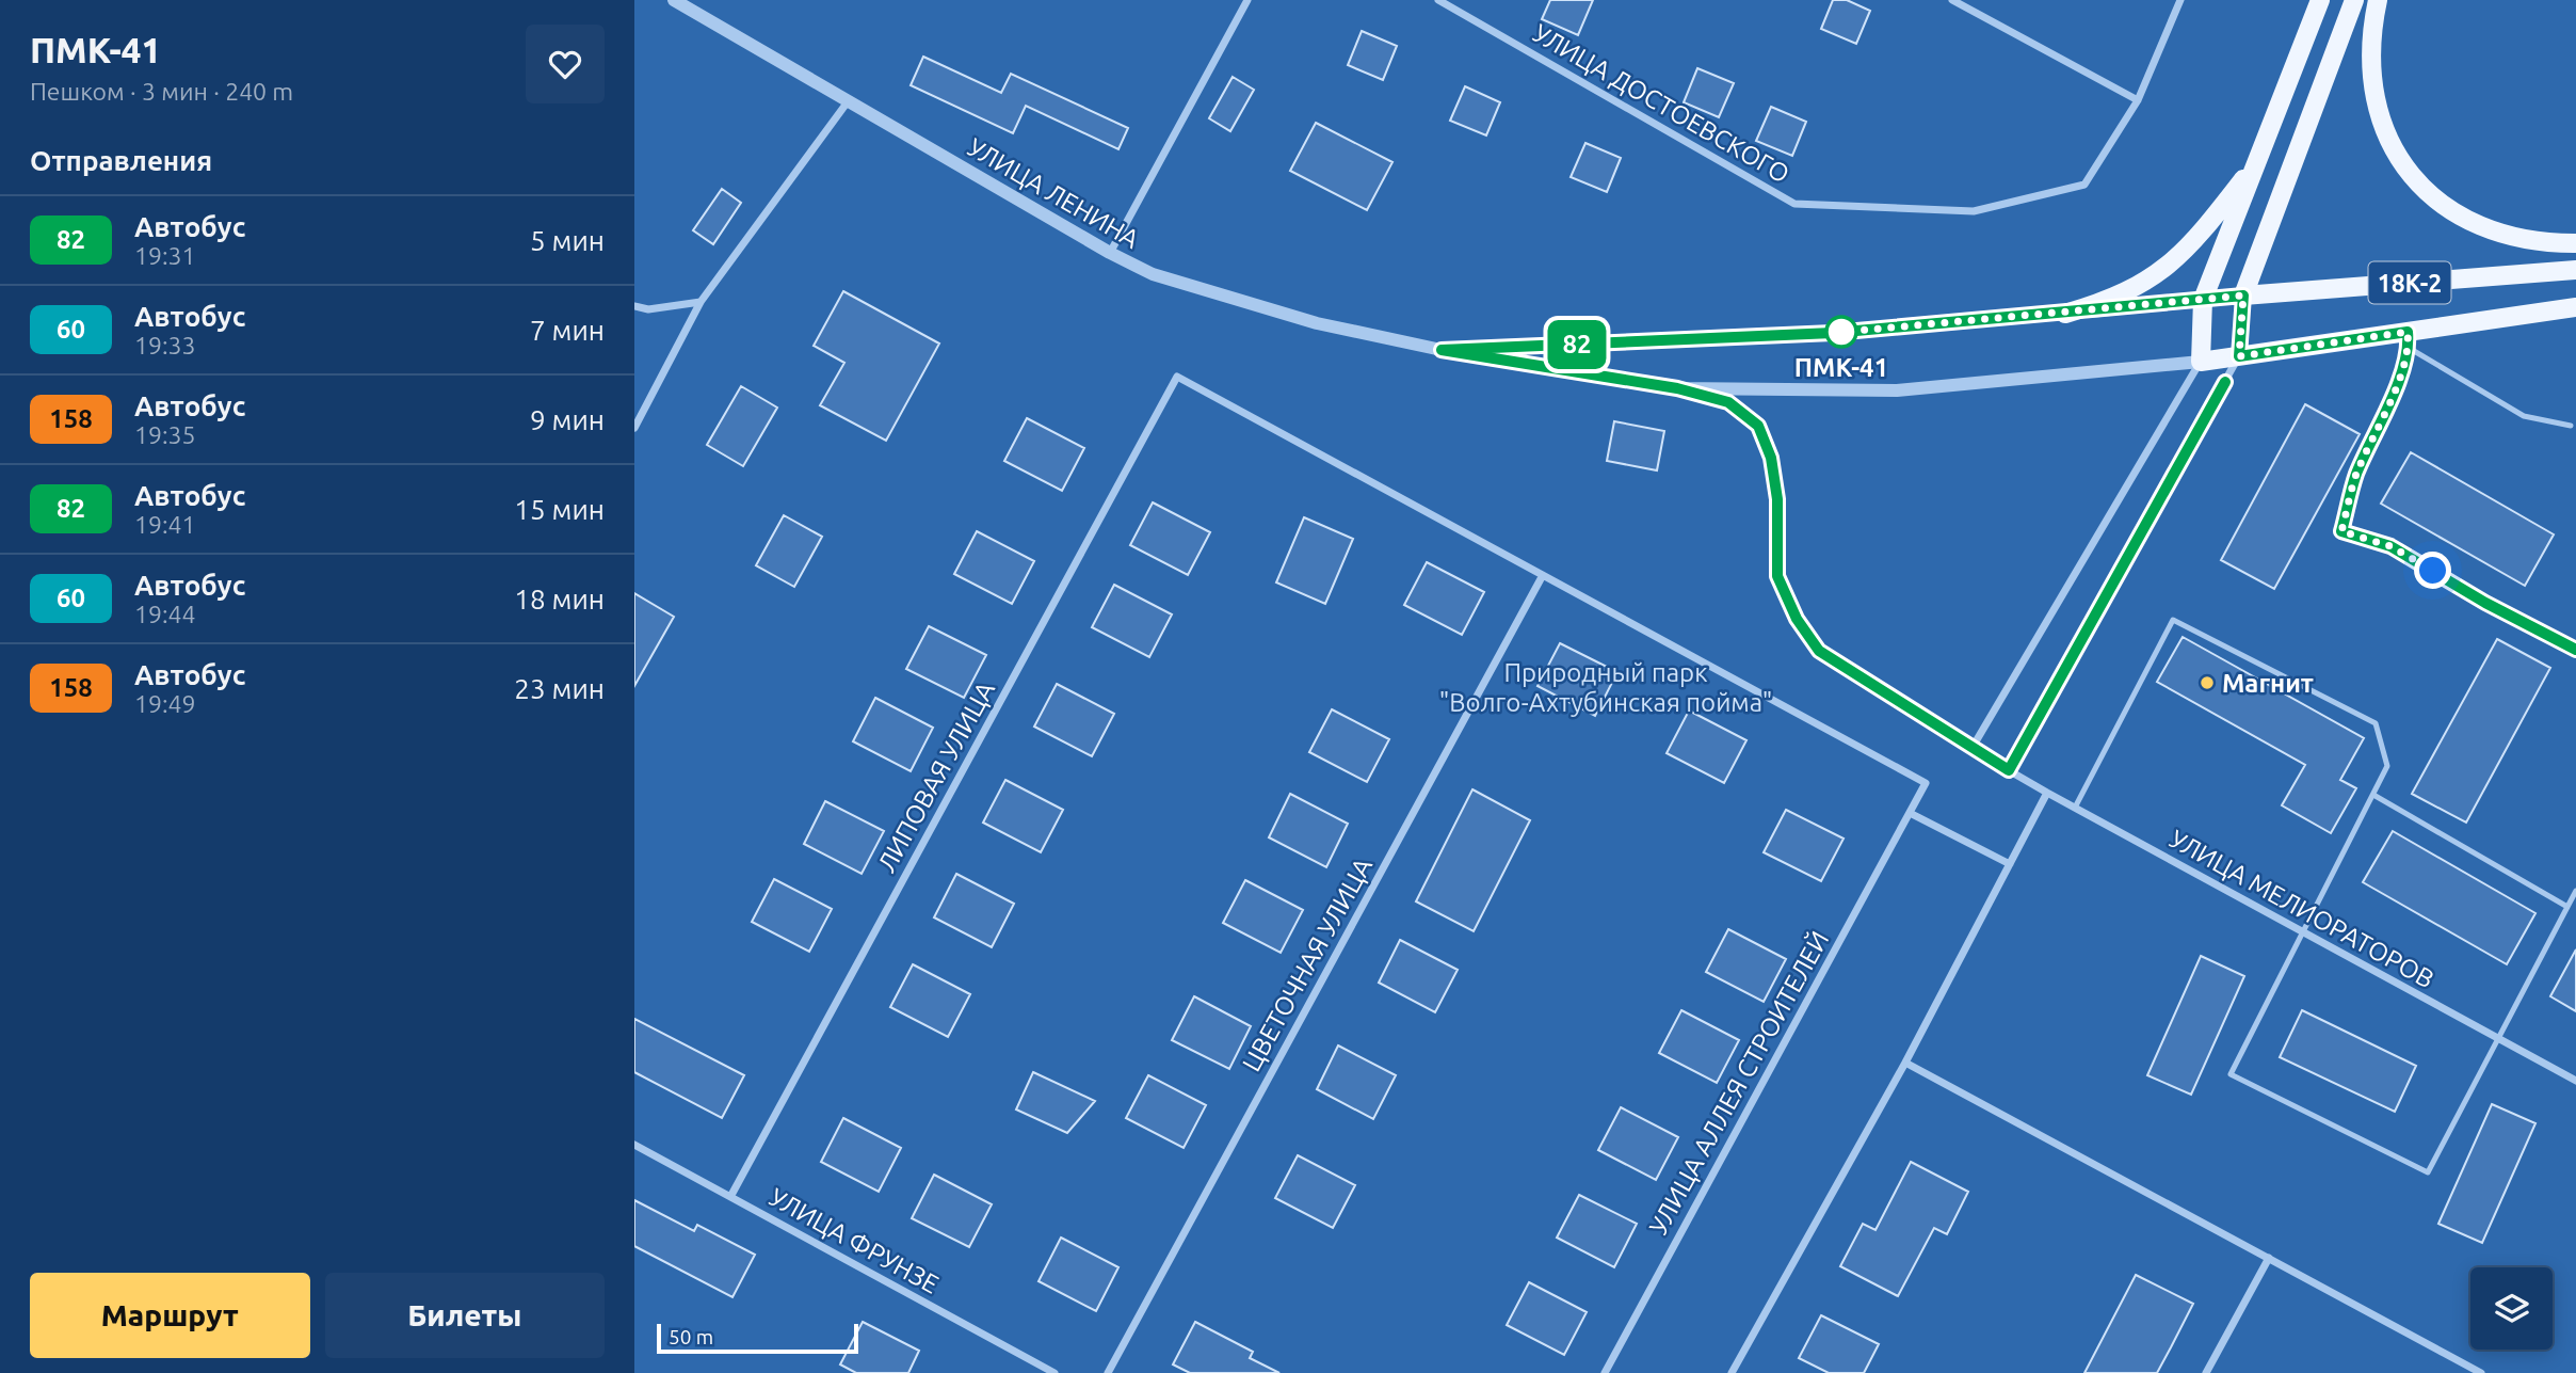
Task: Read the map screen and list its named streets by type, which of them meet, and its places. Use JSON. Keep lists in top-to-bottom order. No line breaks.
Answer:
{"streets":{"main road":["18К-2"],"street":["УЛИЦА ДОСТОЕВСКОГО","УЛИЦА ЛЕНИНА","ЛИПОВАЯ УЛИЦА","УЛИЦА МЕЛИОРАТОРОВ","ЦВЕТОЧНАЯ УЛИЦА","УЛИЦА АЛЛЕЯ СТРОИТЕЛЕЙ","УЛИЦА ФРУНЗЕ"]},"crossings":[["ЛИПОВАЯ УЛИЦА","ЦВЕТОЧНАЯ УЛИЦА"],["ЛИПОВАЯ УЛИЦА","УЛИЦА АЛЛЕЯ СТРОИТЕЛЕЙ"],["ЛИПОВАЯ УЛИЦА","УЛИЦА ФРУНЗЕ"],["ЦВЕТОЧНАЯ УЛИЦА","УЛИЦА АЛЛЕЯ СТРОИТЕЛЕЙ"]],"parks":["Природный парк \"Волго-Ахтубинская пойма\""],"places":["ПМК-41","Магнит"],"lines":["bus line 82"],"scale_bar":"50 m","page":{"heading":[["ПМК-41","Пешком · 3 мин · 240 m"],"Отправления"],"on_map":"82","list":[{"mark":"82","name":"Автобус","note":"19:31","value":"5 мин"},{"mark":"60","name":"Автобус","note":"19:33","value":"7 мин"},{"mark":"158","name":"Автобус","note":"19:35","value":"9 мин"},{"mark":"82","name":"Автобус","note":"19:41","value":"15 мин"},{"mark":"60","name":"Автобус","note":"19:44","value":"18 мин"},{"mark":"158","name":"Автобус","note":"19:49","value":"23 мин"}],"buttons":["Маршрут","Билеты"],"scale":"50 m"}}
